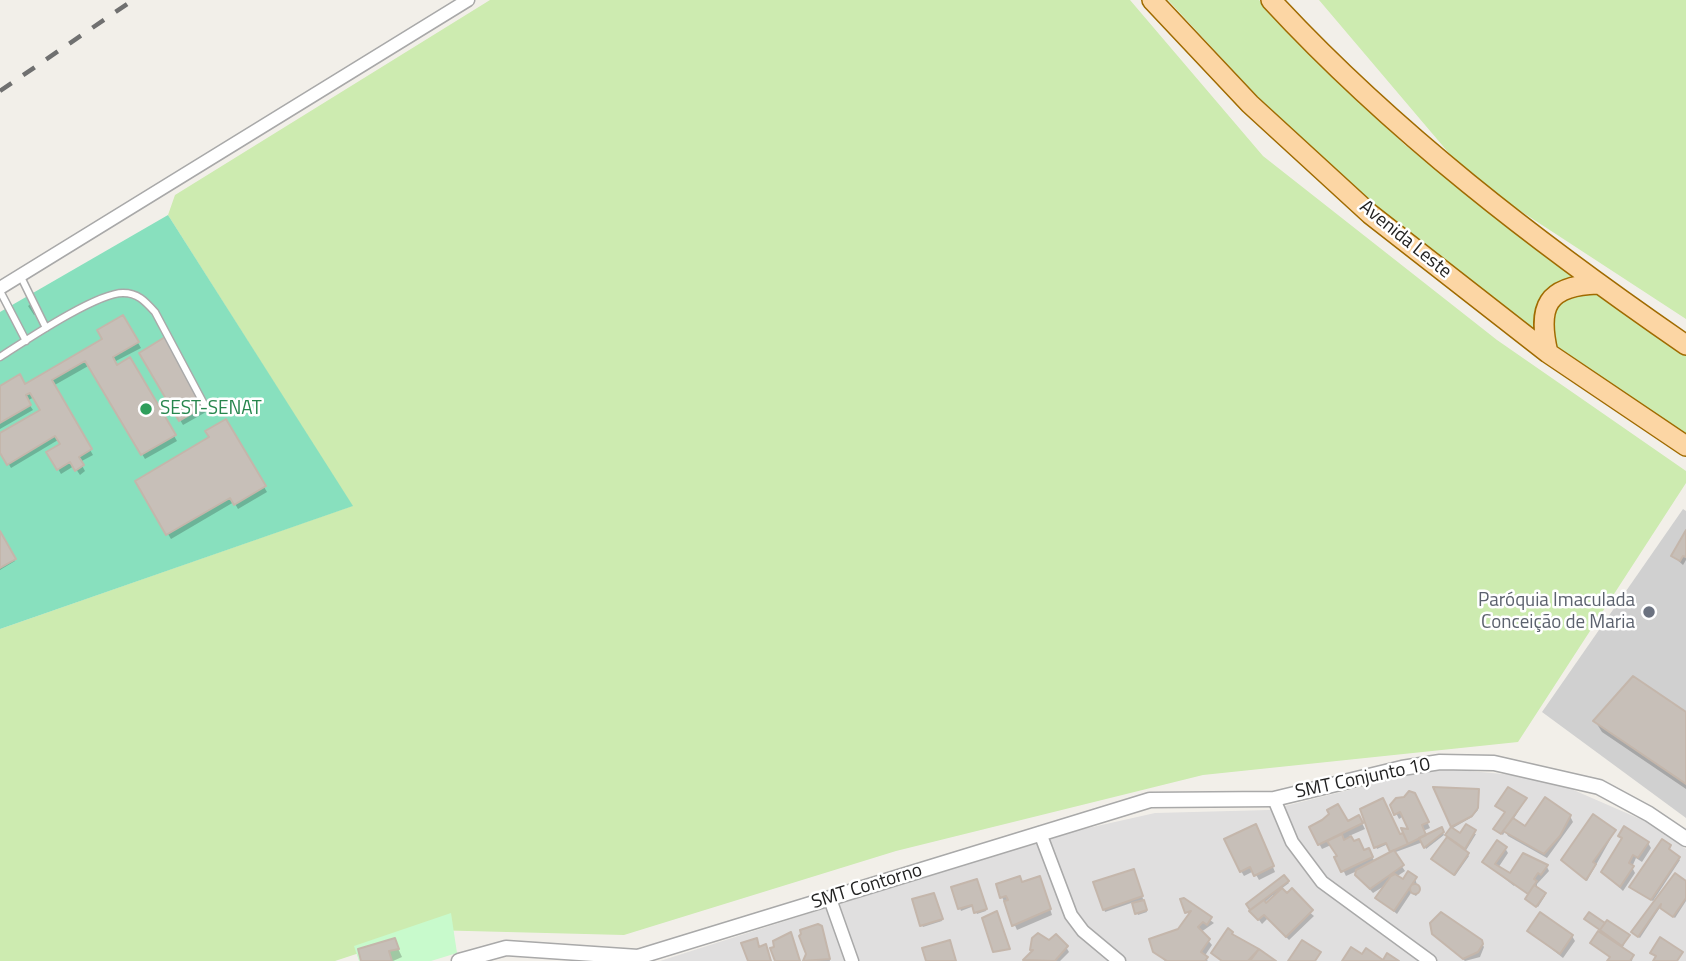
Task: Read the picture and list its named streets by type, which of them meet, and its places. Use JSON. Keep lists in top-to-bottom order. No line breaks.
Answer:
{"streets":{"main road":["Avenida Leste"],"street":["SMT Conjunto 10","SMT Contorno"]},"crossings":[["SMT Conjunto 10","SMT Contorno"]],"places":["SEST-SENAT","Paróquia Imaculada Conceição de Maria"]}
